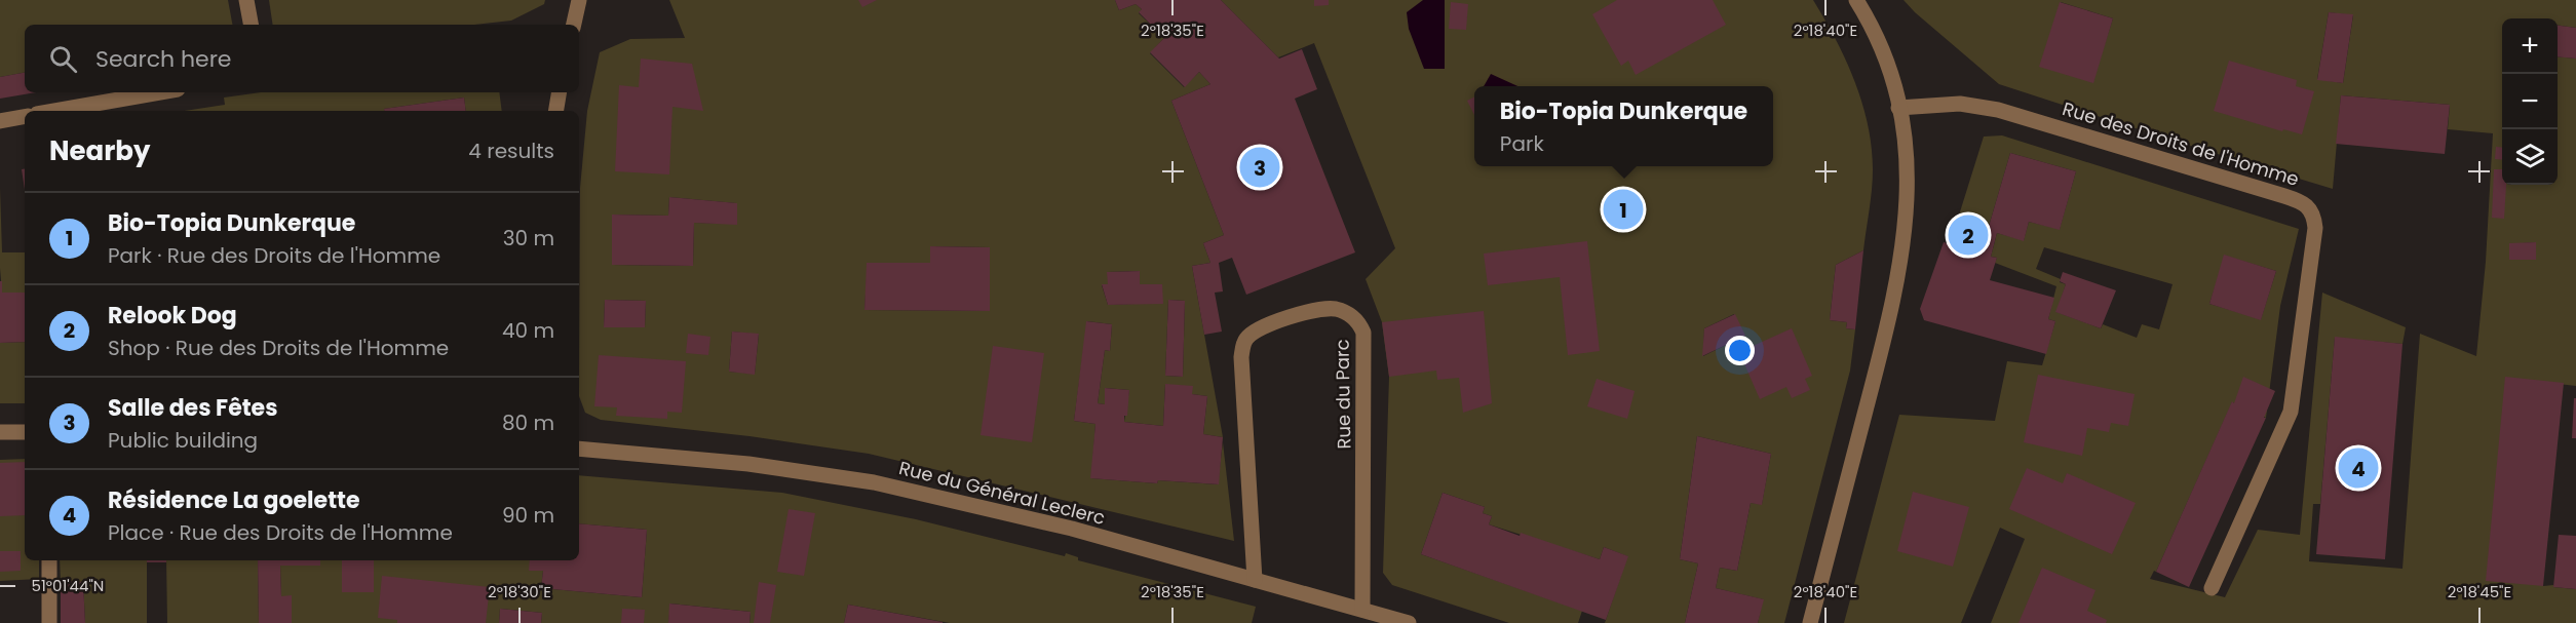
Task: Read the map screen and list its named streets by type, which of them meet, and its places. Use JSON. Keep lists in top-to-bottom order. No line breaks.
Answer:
{"streets":{"street":["Rue des Droits de l'Homme","Rue du Parc","Rue du Général Leclerc"]},"crossings":[["Rue du Parc","Rue du Général Leclerc"]],"page":{"map_buttons":["+","−"],"search":"Search here","popup":["Bio-Topia Dunkerque","Park"],"heading":["Nearby","4 results"],"pins":["3","1","2","4"],"list":[{"mark":"1","name":"Bio-Topia Dunkerque","note":"Park · Rue des Droits de l'Homme","value":"30 m"},{"mark":"2","name":"Relook Dog","note":"Shop · Rue des Droits de l'Homme","value":"40 m"},{"mark":"3","name":"Salle des Fêtes","note":"Public building","value":"80 m"},{"mark":"4","name":"Résidence La goelette","note":"Place · Rue des Droits de l'Homme","value":"90 m"}]},"coordinates":["2°18'35\"E","2°18'40\"E","51°01'44\"N","2°18'30\"E","2°18'45\"E"]}
